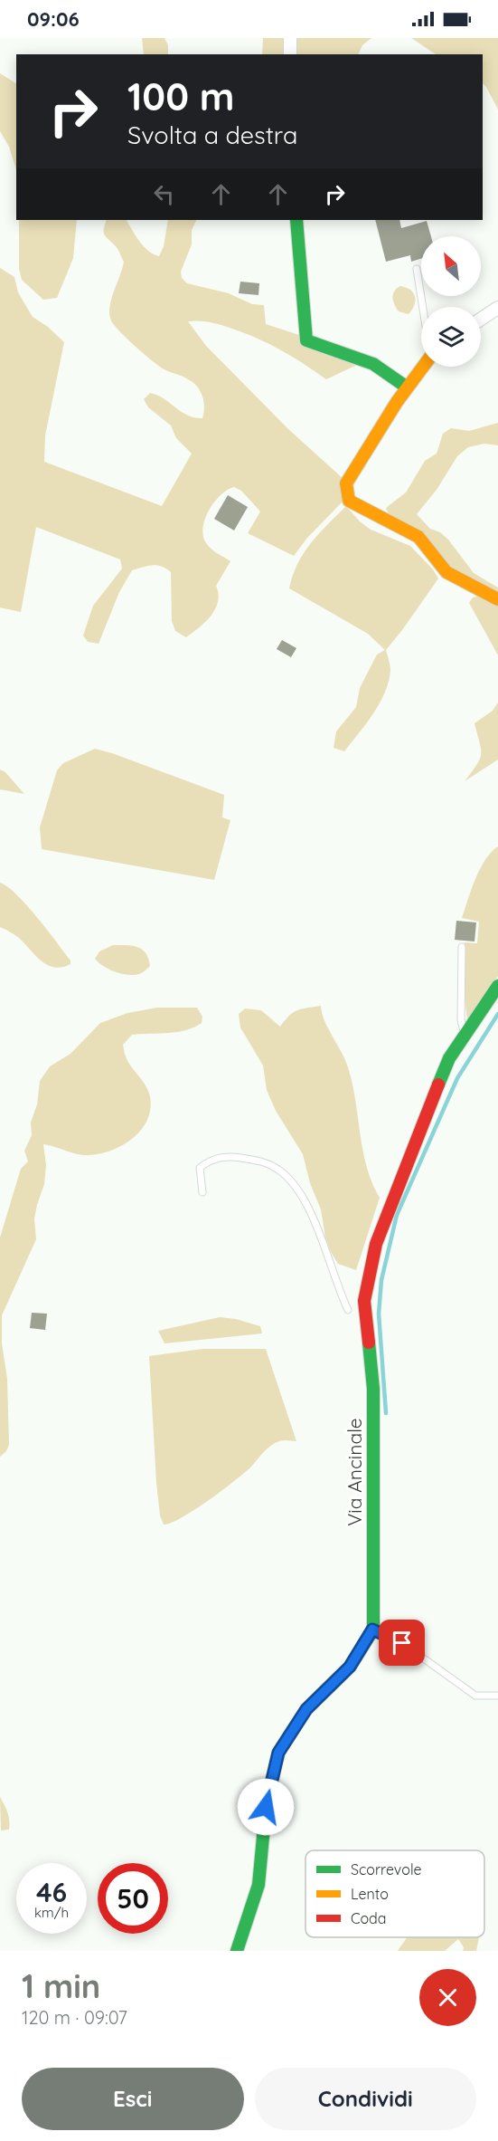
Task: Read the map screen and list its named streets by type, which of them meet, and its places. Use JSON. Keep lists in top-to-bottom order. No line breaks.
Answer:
{"streets":{"main road":["Via Ancinale"]},"legend":["Scorrevole","Lento","Coda"],"north":"top left","page":{"status":"09:06","turn":["100 m","Svolta a destra"],"speed":"46 km/h","limit":"50","heading":["1 min","120 m · 09:07"],"buttons":["Esci","Condividi"]}}
